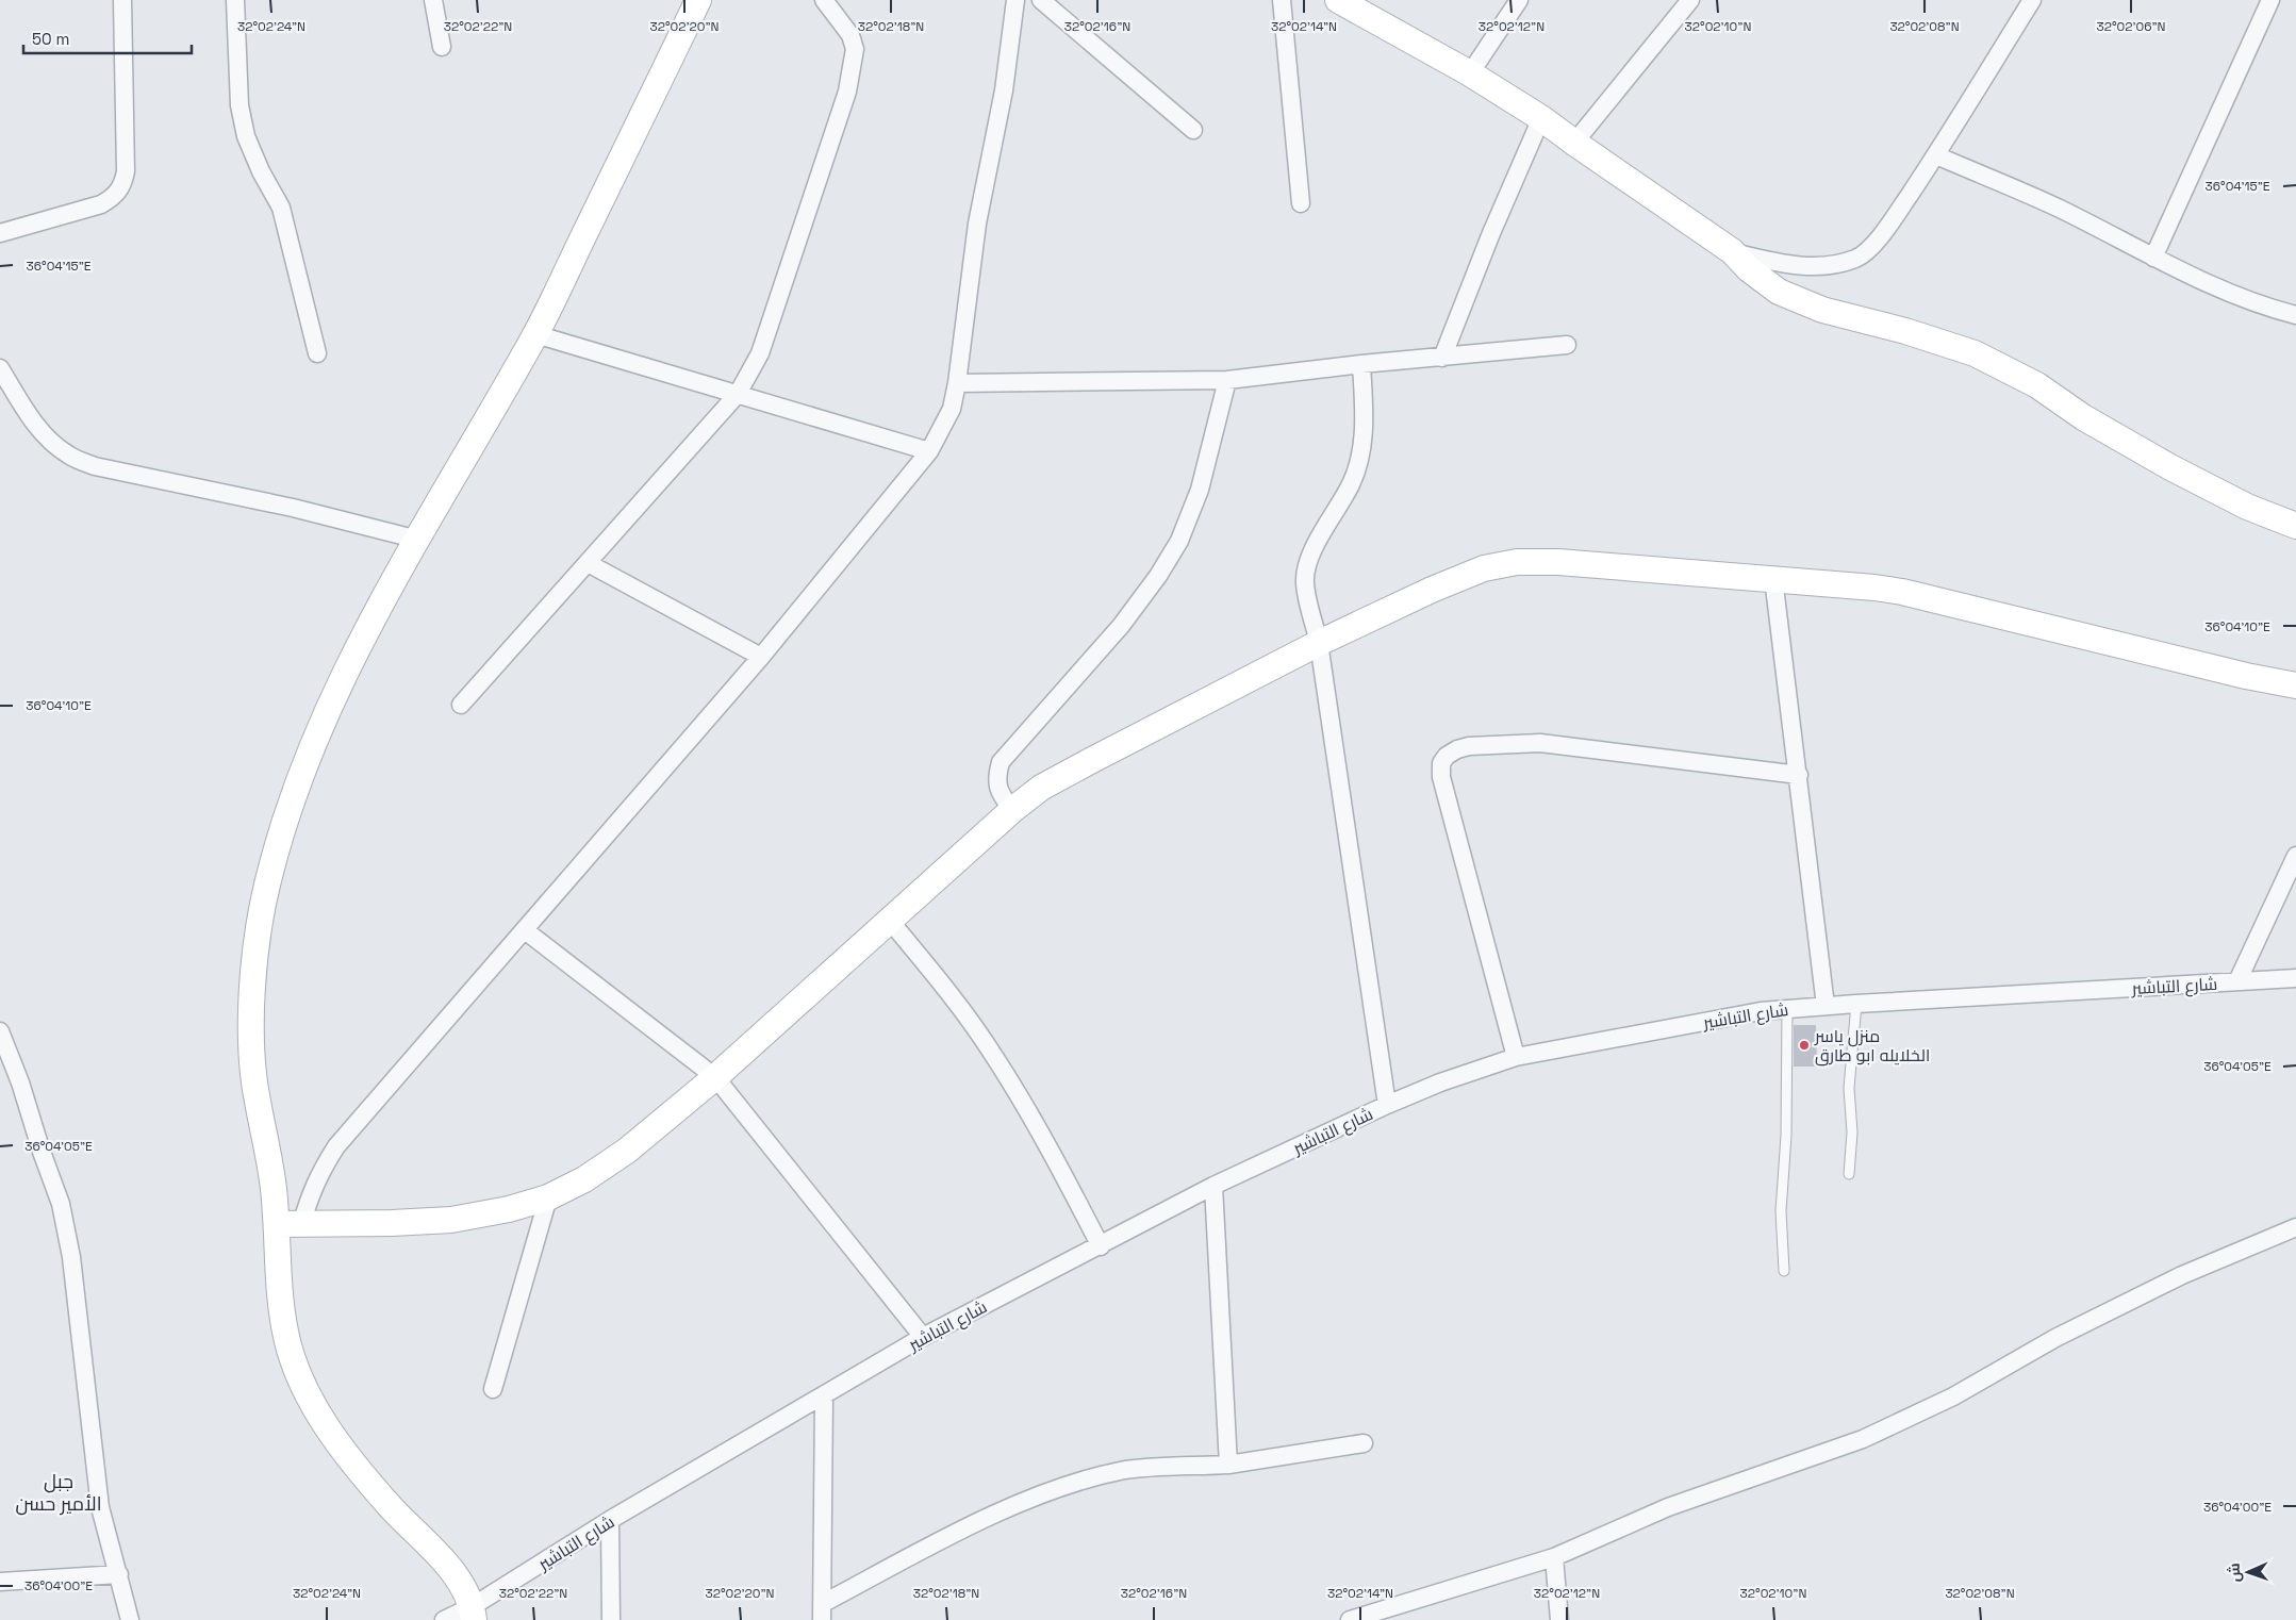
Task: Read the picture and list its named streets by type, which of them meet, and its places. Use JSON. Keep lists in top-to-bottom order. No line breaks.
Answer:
{"streets":{"street":["شارع التباشير"]},"districts":["جبل الأمير حسن"],"places":["منزل ياسر الخلايله ابو طارق"],"scale_bar":"50 m","north":"left","coordinates":["32°02'24\"N","32°02'22\"N","32°02'20\"N","32°02'18\"N","32°02'16\"N","32°02'14\"N","32°02'12\"N","32°02'10\"N","32°02'08\"N","32°02'06\"N","36°04'15\"E","36°04'10\"E","36°04'05\"E","36°04'00\"E"]}
